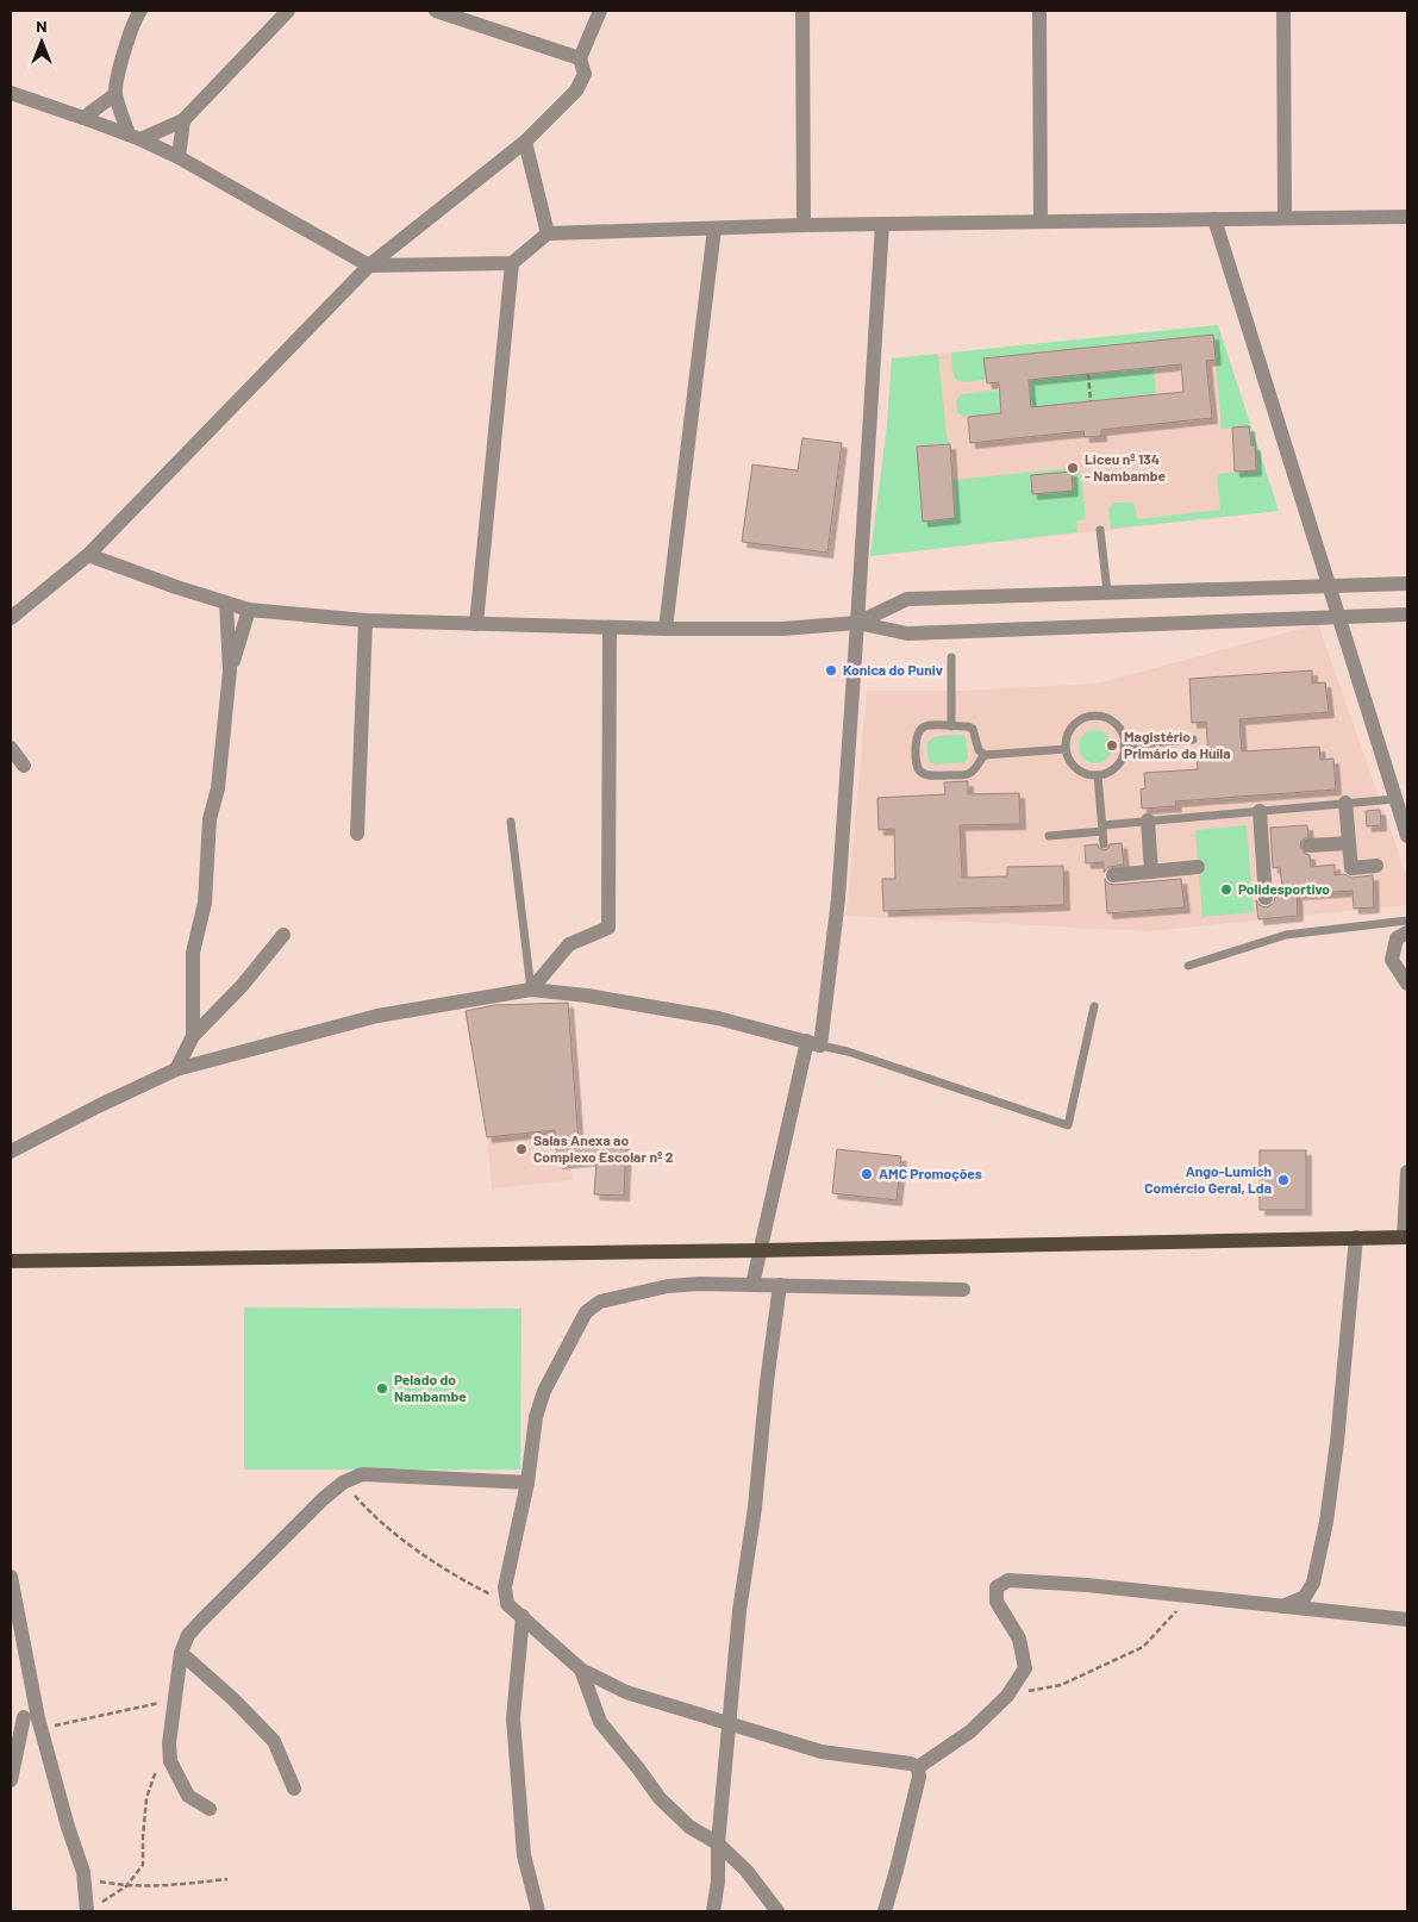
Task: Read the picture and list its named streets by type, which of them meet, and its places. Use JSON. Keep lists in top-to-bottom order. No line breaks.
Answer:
{"places":["Liceu nº 134 - Nambambe","Konica do Puniv","Magistério Primário da Huíla","Polidesportivo","Salas Anexa ao Complexo Escolar nº 2","AMC Promoções","Ango-Lumich Comércio Geral, Lda","Pelado do Nambambe"],"north":"top"}
